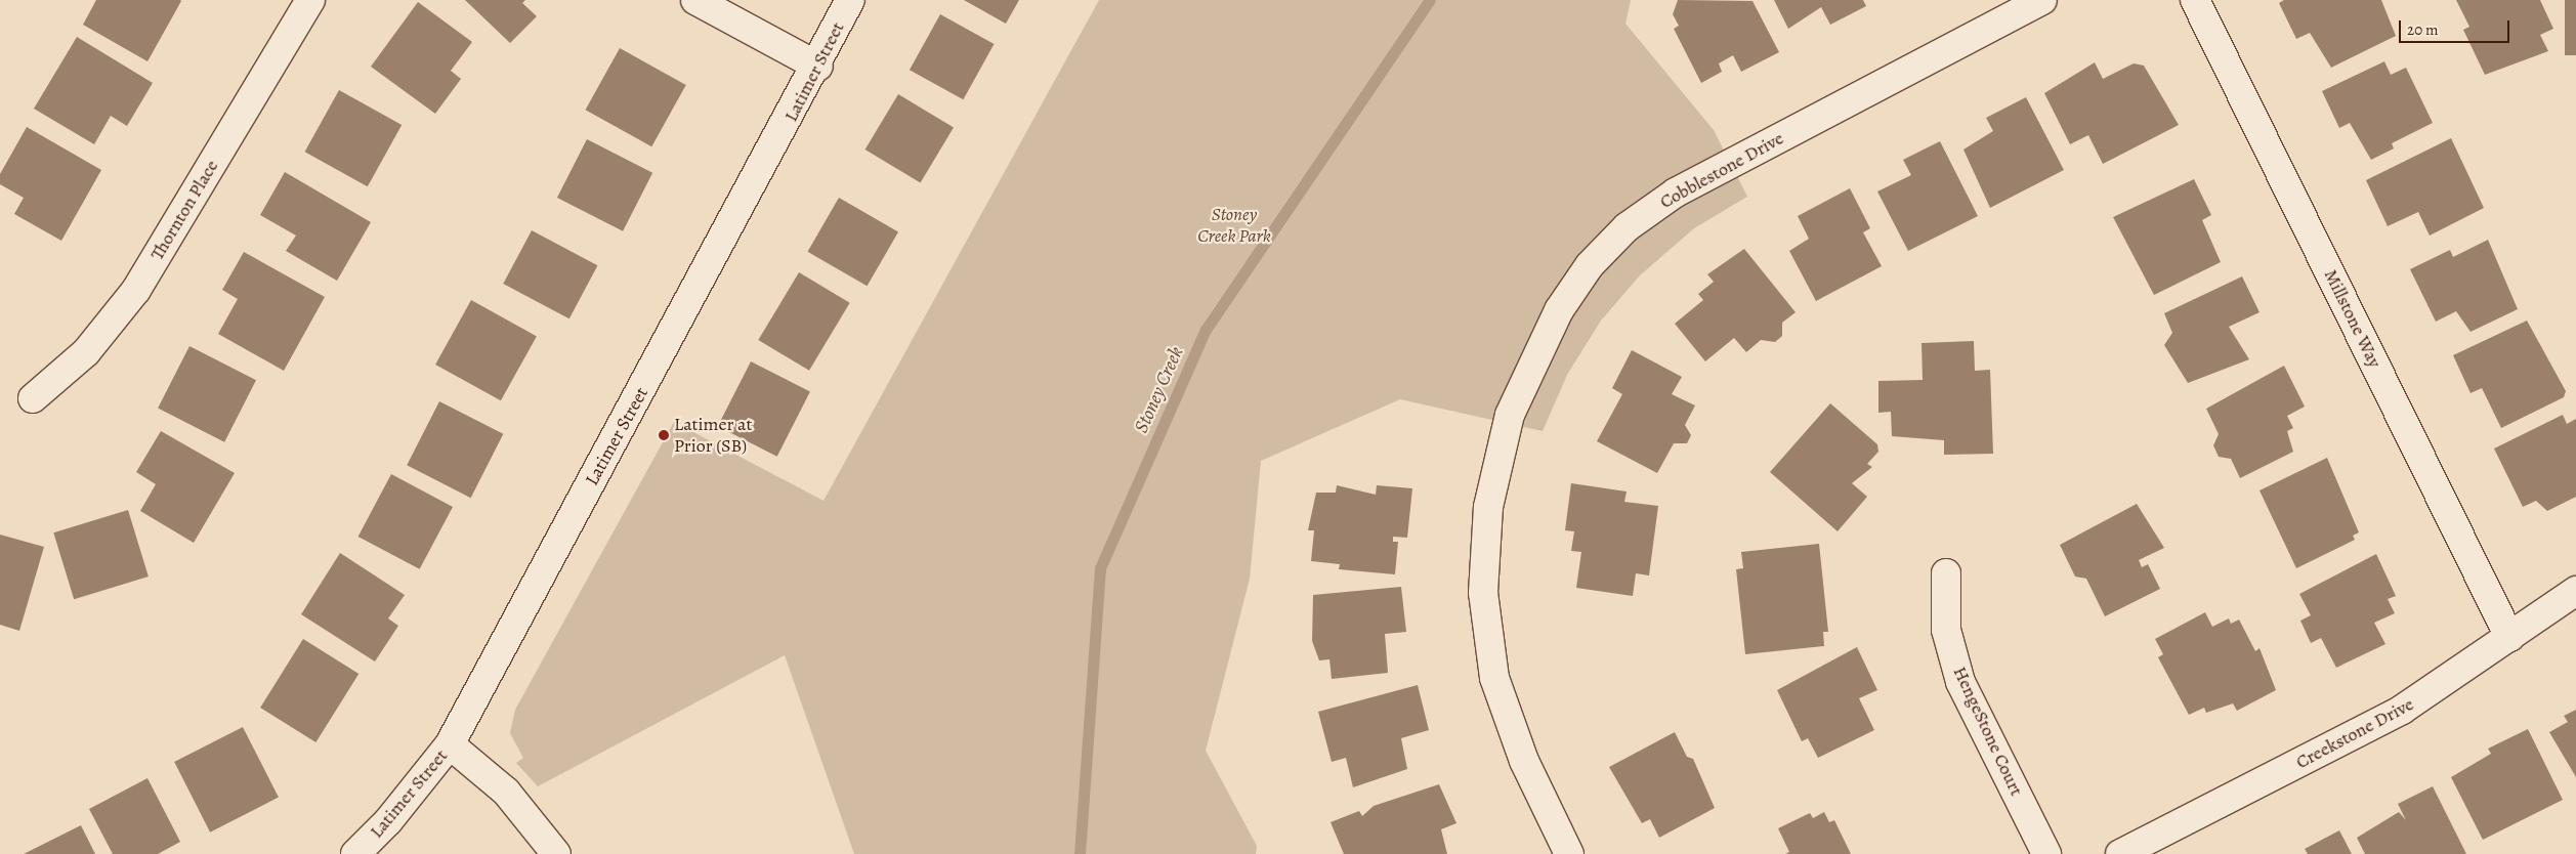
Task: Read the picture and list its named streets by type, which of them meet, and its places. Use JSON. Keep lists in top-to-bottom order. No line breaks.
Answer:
{"streets":{"street":["Latimer Street","Cobblestone Drive","Thornton Place","Millstone Way","HengeStone Court","Creekstone Drive"]},"crossings":[["Millstone Way","Creekstone Drive"]],"water":["Stoney Creek"],"parks":["Stoney Creek Park"],"places":["Latimer at Prior (SB)"],"scale_bar":"20 m"}
